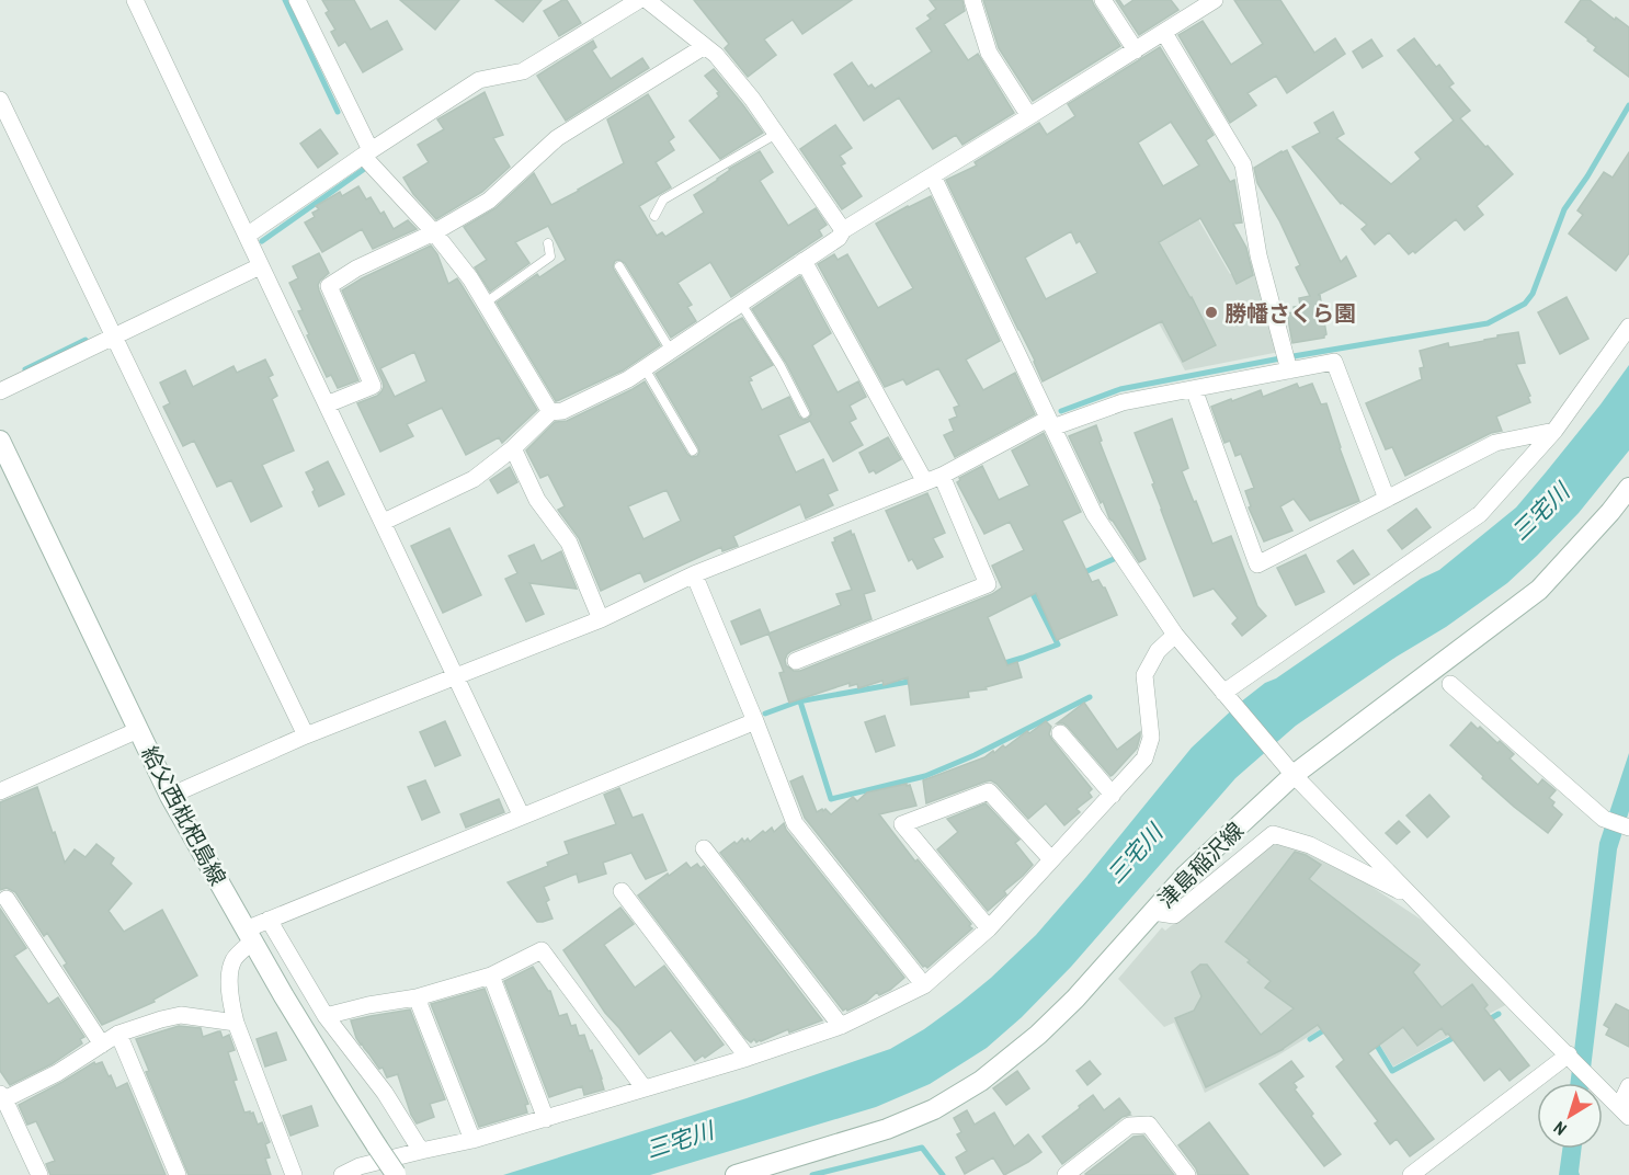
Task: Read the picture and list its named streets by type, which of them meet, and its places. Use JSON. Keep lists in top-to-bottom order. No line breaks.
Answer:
{"streets":{"main road":["給父西枇杷島線","津島稲沢線"]},"water":["三宅川"],"places":["勝幡さくら園"],"north":"bottom left"}
